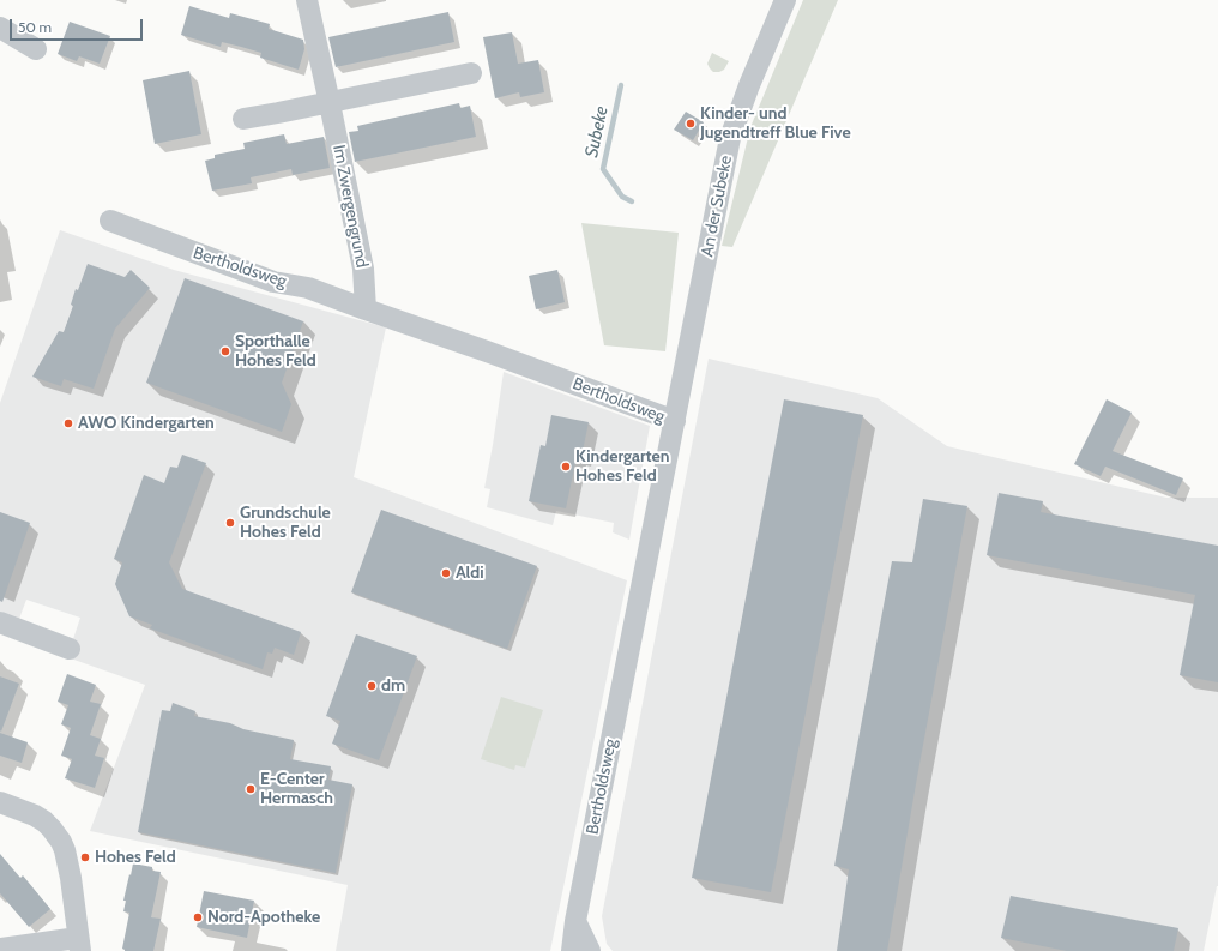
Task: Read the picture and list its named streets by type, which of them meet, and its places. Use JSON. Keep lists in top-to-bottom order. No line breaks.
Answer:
{"streets":{"street":["Im Zwergengrund","An der Subeke","Bertholdsweg"]},"crossings":[["Im Zwergengrund","Bertholdsweg"],["An der Subeke","Bertholdsweg"]],"water":["Subeke"],"places":["Kinder- und Jugendtreff Blue Five","Sporthalle Hohes Feld","AWO Kindergarten","Kindergarten Hohes Feld","Grundschule Hohes Feld","Aldi","dm","E-Center Hermasch","Hohes Feld","Nord-Apotheke"],"scale_bar":"50 m"}
